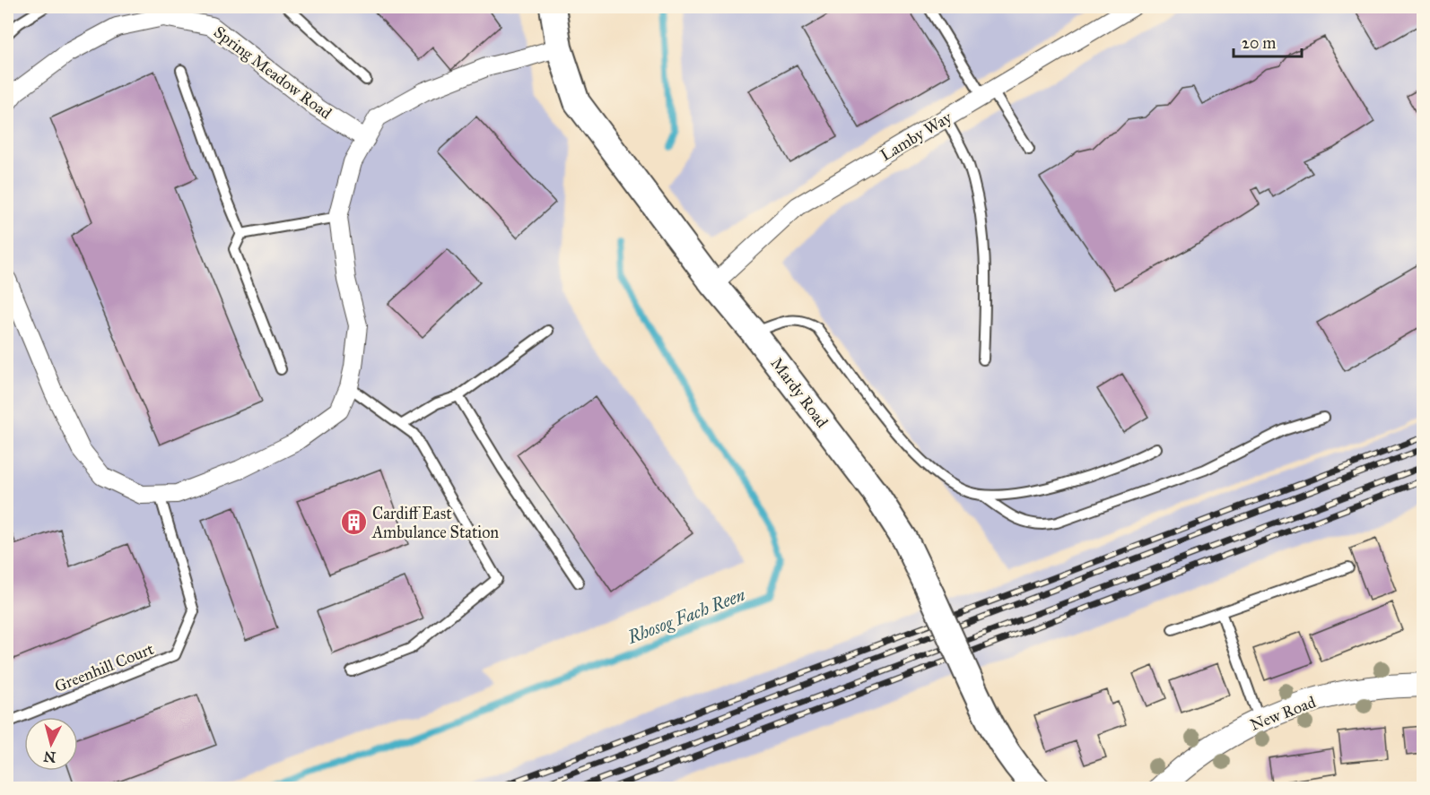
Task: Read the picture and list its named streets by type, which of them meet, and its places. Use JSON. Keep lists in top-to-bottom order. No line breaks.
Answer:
{"streets":{"main road":["Mardy Road"],"street":["Spring Meadow Road","Lamby Way","New Road"],"lane":["Greenhill Court"]},"crossings":[["Lamby Way","Mardy Road"]],"water":["Rhosog Fach Reen"],"places":{"building":["Cardiff East Ambulance Station"]},"scale_bar":"20 m","north":"bottom"}
